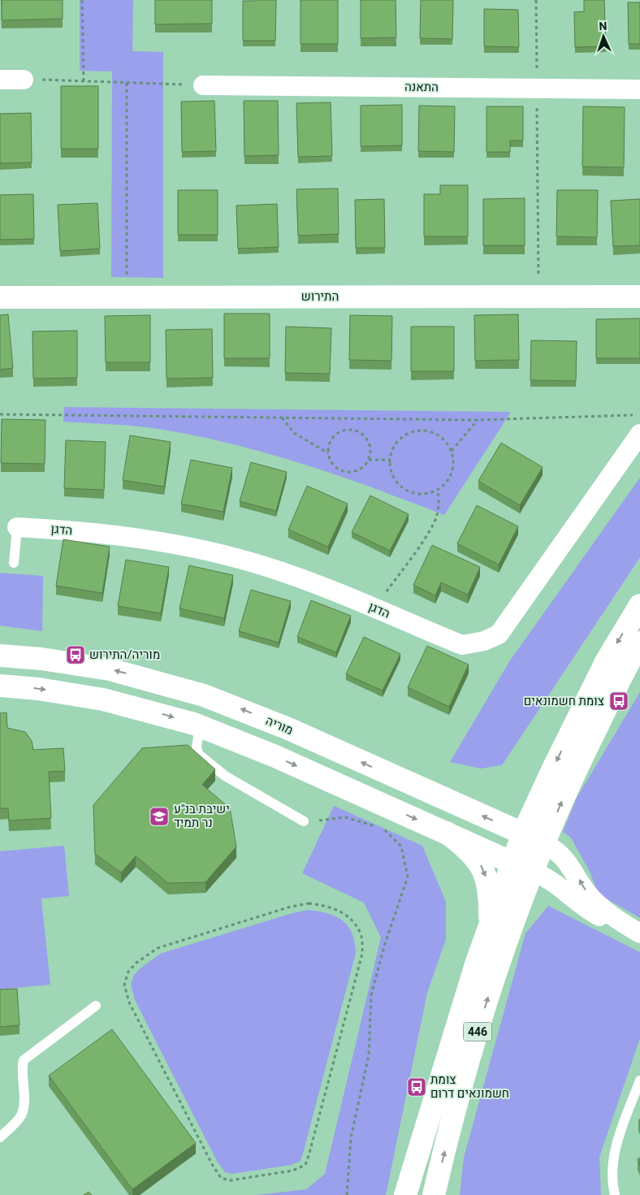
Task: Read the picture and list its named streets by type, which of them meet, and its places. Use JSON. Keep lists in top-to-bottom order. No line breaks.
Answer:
{"streets":{"street":["התאנה","התירוש","הדגן","מוריה","446"]},"crossings":[["מוריה","446"]],"places":{"bus stop":["מוריה/התירוש","צומת חשמונאים","צומת חשמונאים דרום"],"school or university":["ישיבת בנ\"ע נר תמיד"]},"north":"top"}
